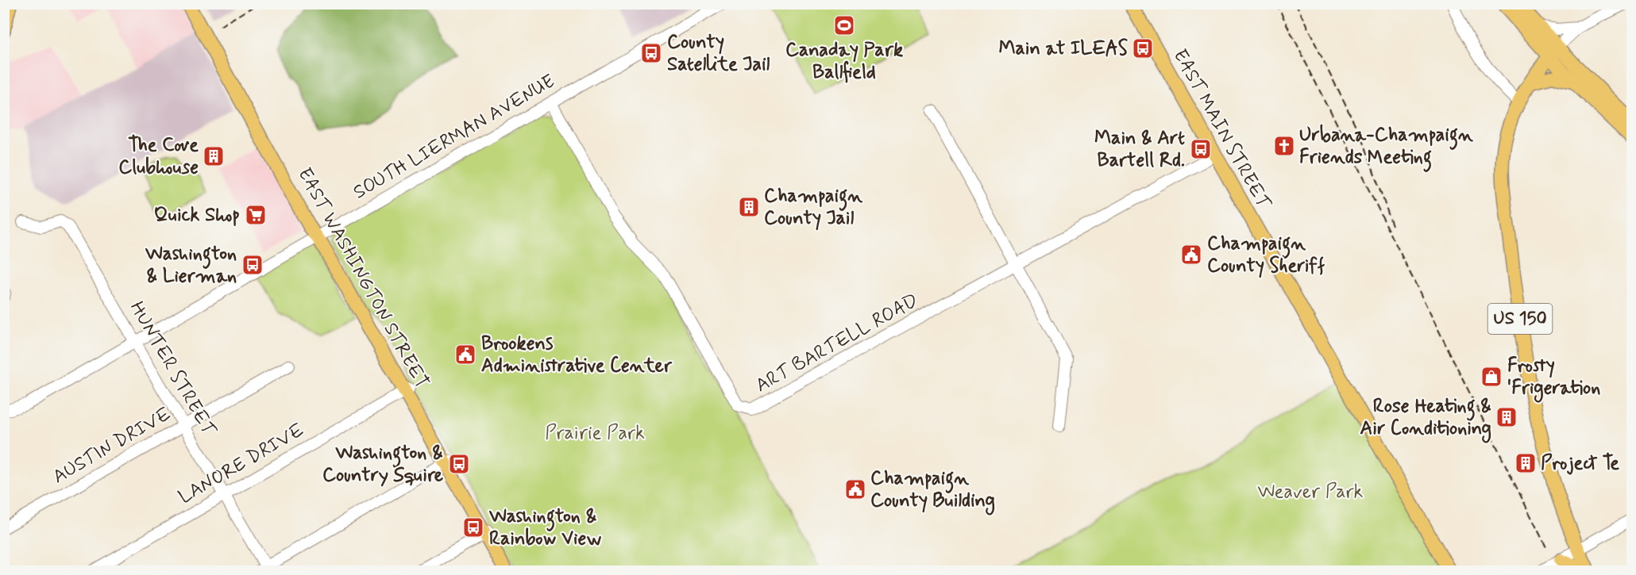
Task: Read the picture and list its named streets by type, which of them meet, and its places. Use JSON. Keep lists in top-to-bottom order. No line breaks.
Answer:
{"streets":{"main road":["EAST MAIN STREET","EAST WASHINGTON STREET","US 150"],"street":["SOUTH LIERMAN AVENUE","ART BARTELL ROAD","HUNTER STREET","AUSTIN DRIVE","LANORE DRIVE"]},"crossings":[["EAST MAIN STREET","ART BARTELL ROAD"],["SOUTH LIERMAN AVENUE","EAST WASHINGTON STREET"],["SOUTH LIERMAN AVENUE","ART BARTELL ROAD"],["SOUTH LIERMAN AVENUE","HUNTER STREET"],["EAST WASHINGTON STREET","LANORE DRIVE"],["HUNTER STREET","AUSTIN DRIVE"],["HUNTER STREET","LANORE DRIVE"]],"parks":["Prairie Park","Weaver Park"],"places":{"sports":["Canaday Park Ballfield"],"bus stop":["Main at ILEAS","County Satellite Jail","Main & Art Bartell Rd.","Washington & Lierman","Washington & Country Squire","Washington & Rainbow View"],"church":["Urbana-Champaign Friends Meeting"],"building":["The Cove Clubhouse","Champaign County Jail","Rose Heating & Air Conditioning","Project Te"],"supermarket":["Quick Shop"],"public building":["Champaign County Sheriff","Brookens Administrative Center","Champaign County Building"],"shop":["Frosty 'Frigeration"]}}
